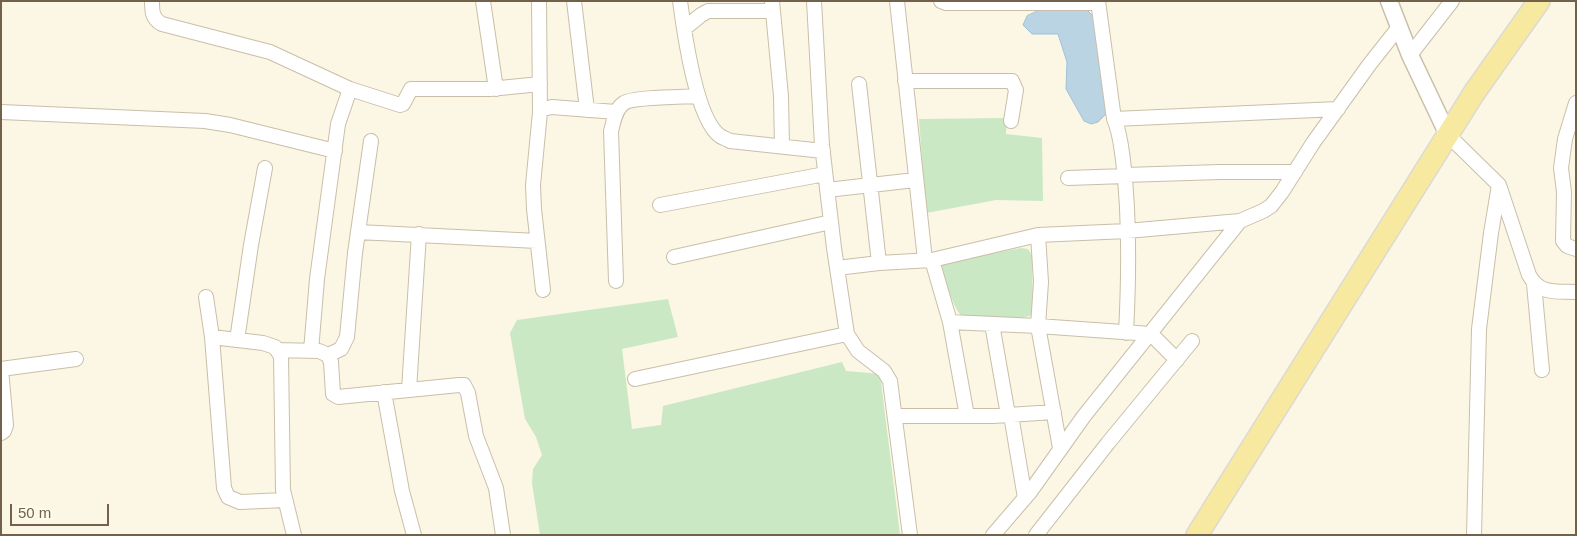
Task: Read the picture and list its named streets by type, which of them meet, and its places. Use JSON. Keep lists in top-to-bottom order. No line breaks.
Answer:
{"scale_bar":"50 m"}
